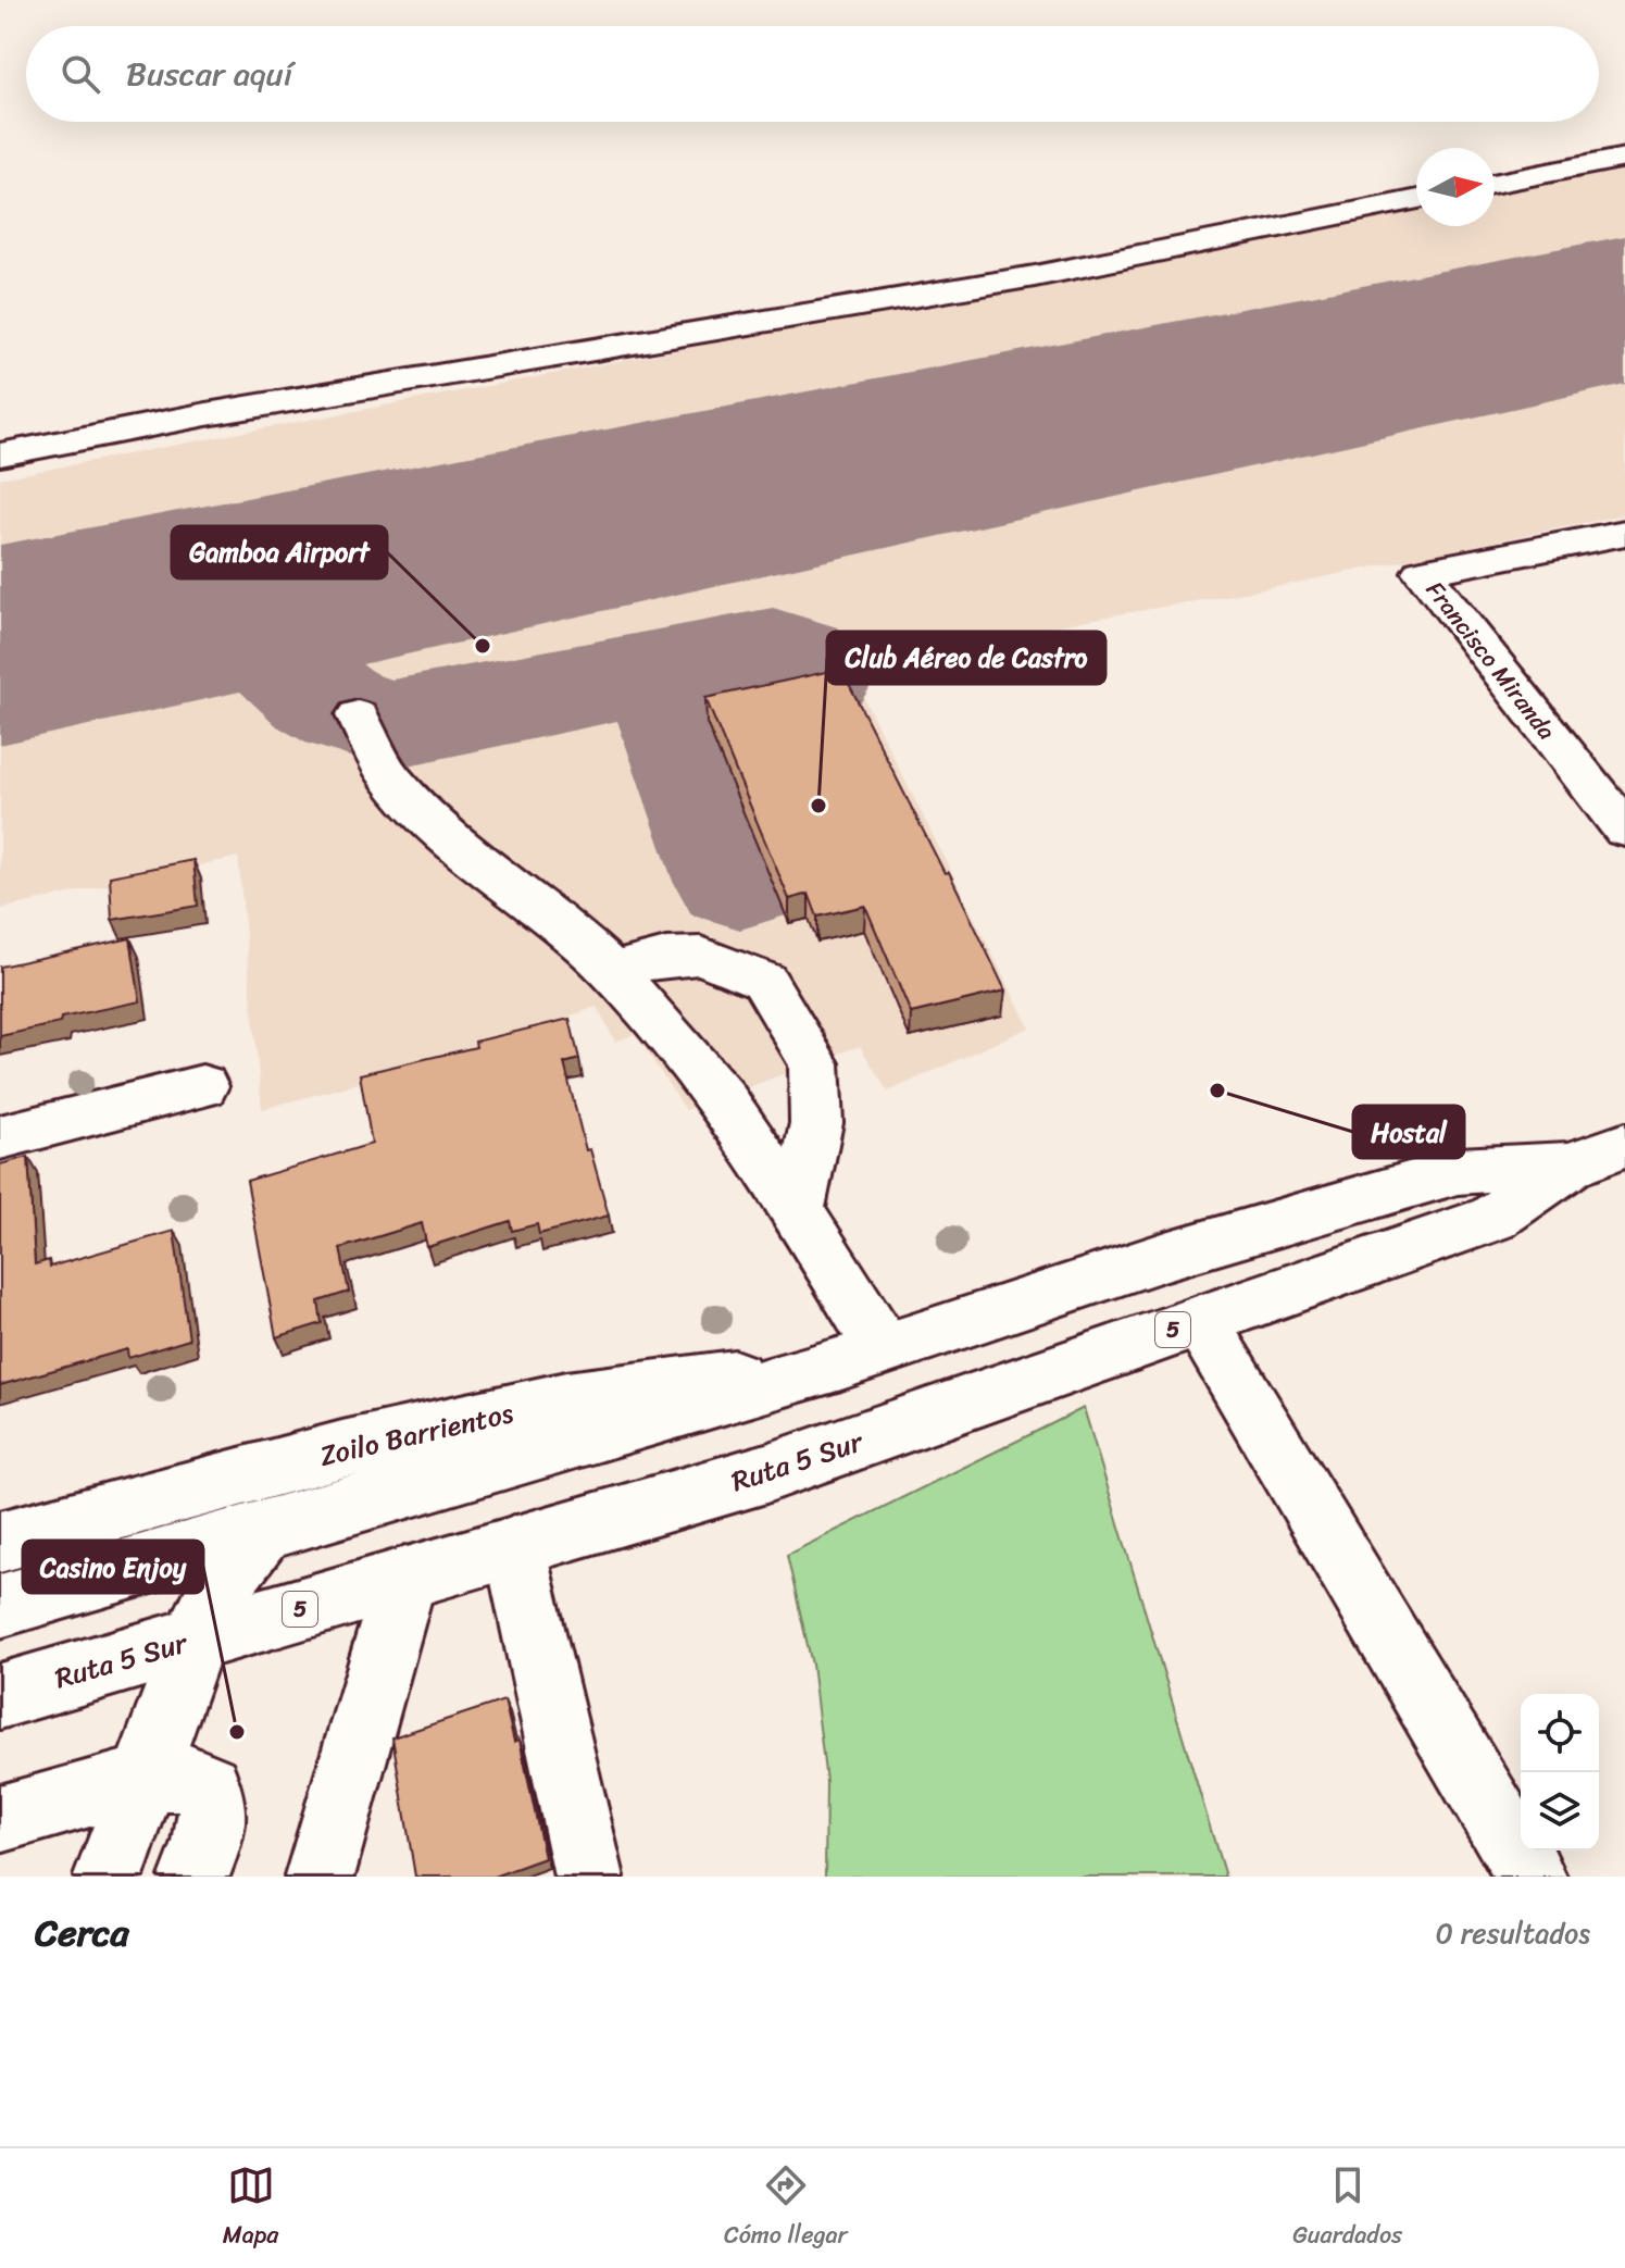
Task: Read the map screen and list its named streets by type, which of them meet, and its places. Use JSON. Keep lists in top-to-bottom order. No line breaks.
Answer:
{"streets":{"main road":["Francisco Miranda","5","Zoilo Barrientos","Ruta 5 Sur"]},"crossings":[["Zoilo Barrientos","Ruta 5 Sur"]],"places":["Gamboa Airport","Club Aéreo de Castro","Hostal","Casino Enjoy"],"north":"right","page":{"search":"Buscar aquí","heading":["Cerca","0 resultados"],"nav":["Mapa","Cómo llegar","Guardados"]}}
